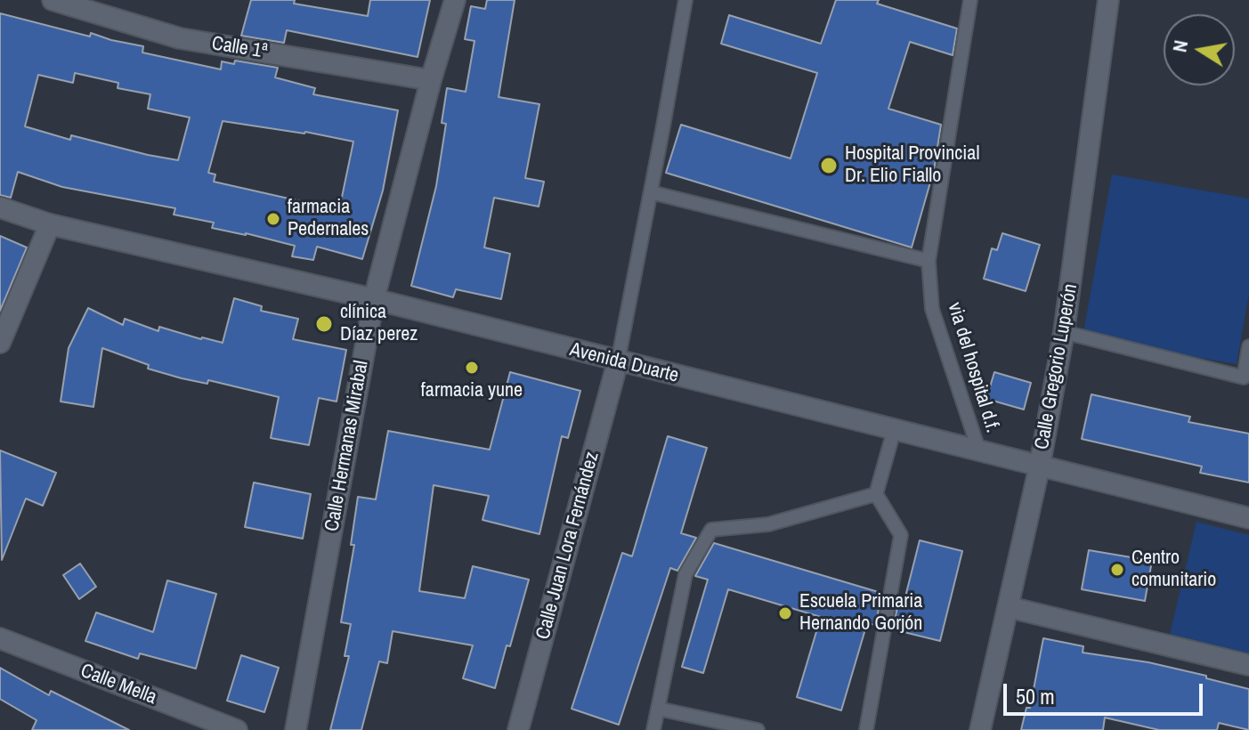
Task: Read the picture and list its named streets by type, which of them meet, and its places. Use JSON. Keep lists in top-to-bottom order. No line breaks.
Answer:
{"streets":{"street":["Calle 1ª","Avenida Duarte","Calle Gregorio Luperón","Calle Hermanas Mirabal","Calle Juan Lora Fernández","Calle Mella"],"lane":["via del hospital d.f."]},"crossings":[["Calle 1ª","Calle Hermanas Mirabal"],["Avenida Duarte","Calle Gregorio Luperón"],["Avenida Duarte","via del hospital d.f."],["Avenida Duarte","Calle Hermanas Mirabal"],["Avenida Duarte","Calle Juan Lora Fernández"]],"places":["Hospital Provincial Dr. Elio Fiallo","farmacia Pedernales","clínica Díaz perez","farmacia yune","Centro comunitario","Escuela Primaria Hernando Gorjón"],"scale_bar":"50 m","north":"left"}
